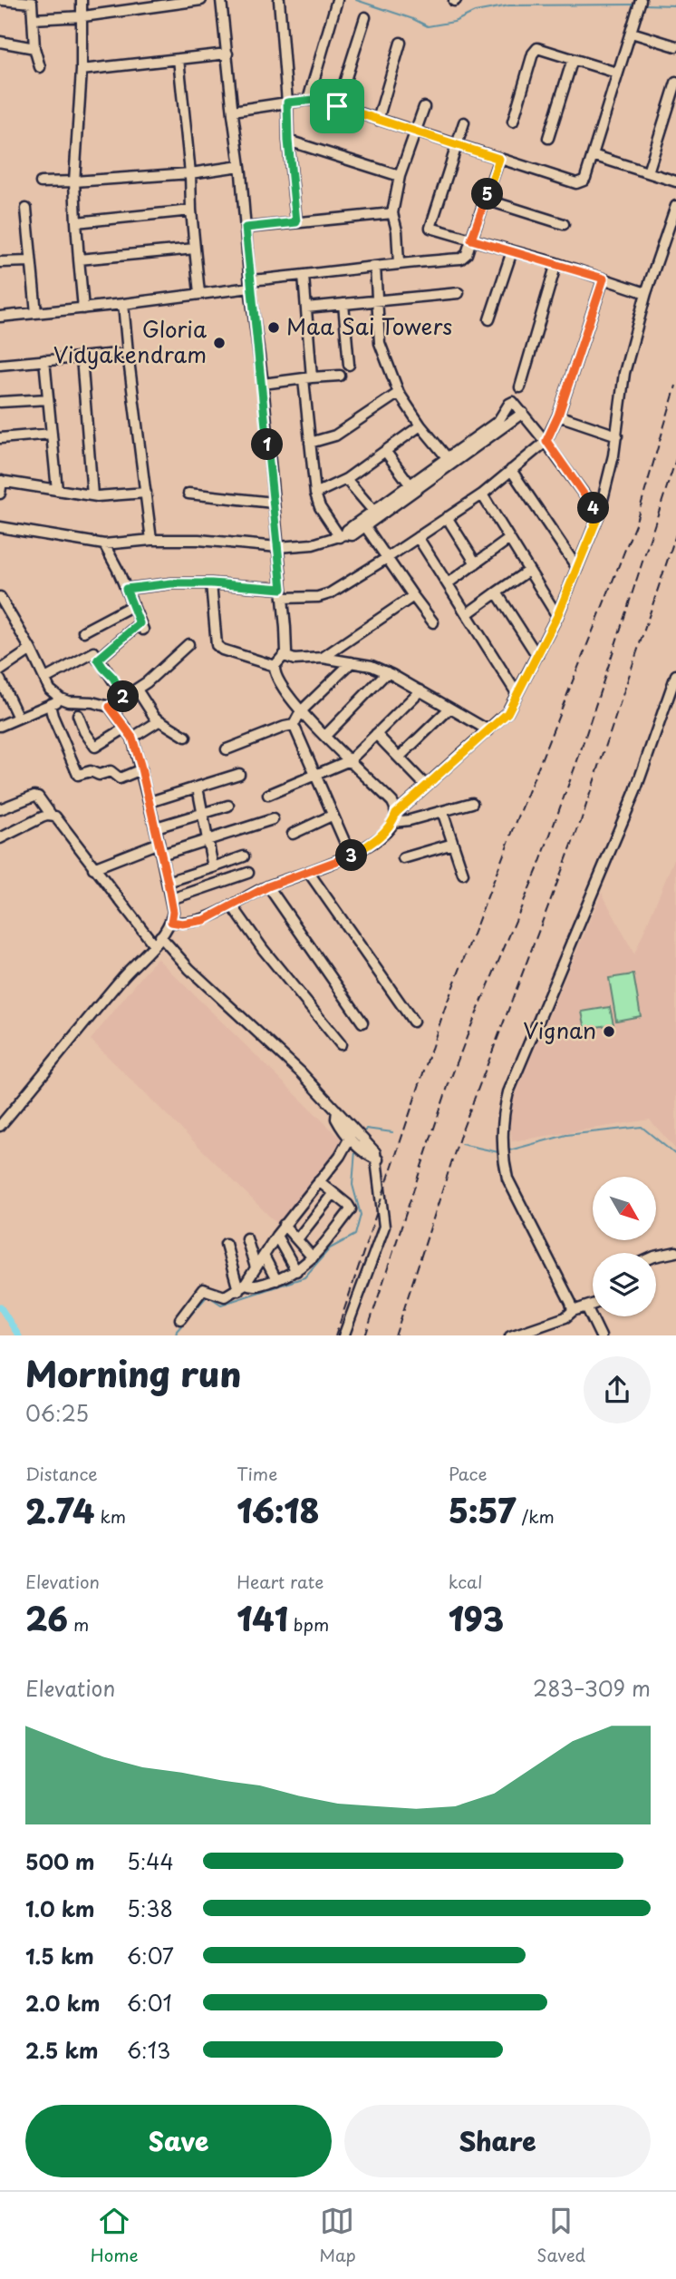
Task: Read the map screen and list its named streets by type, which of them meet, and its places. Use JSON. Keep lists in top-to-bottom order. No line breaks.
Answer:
{"places":["Maa Sai Towers","Gloria Vidyakendram","Vignan"],"north":"bottom right","page":{"pins":["5","1","4","2","3"],"heading":["Morning run","06:25"],"stats":[["Distance","2.74 km"],["Time","16:18"],["Pace","5:57 /km"],["Elevation","26 m"],["Heart rate","141 bpm"],["kcal","193"]],"chart":["Elevation","283–309 m"],"list":[{"name":"500 m","note":"5:44"},{"name":"1.0 km","note":"5:38"},{"name":"1.5 km","note":"6:07"},{"name":"2.0 km","note":"6:01"},{"name":"2.5 km","note":"6:13"}],"buttons":["Save","Share"],"tabs":["Home","Map","Saved"]}}
